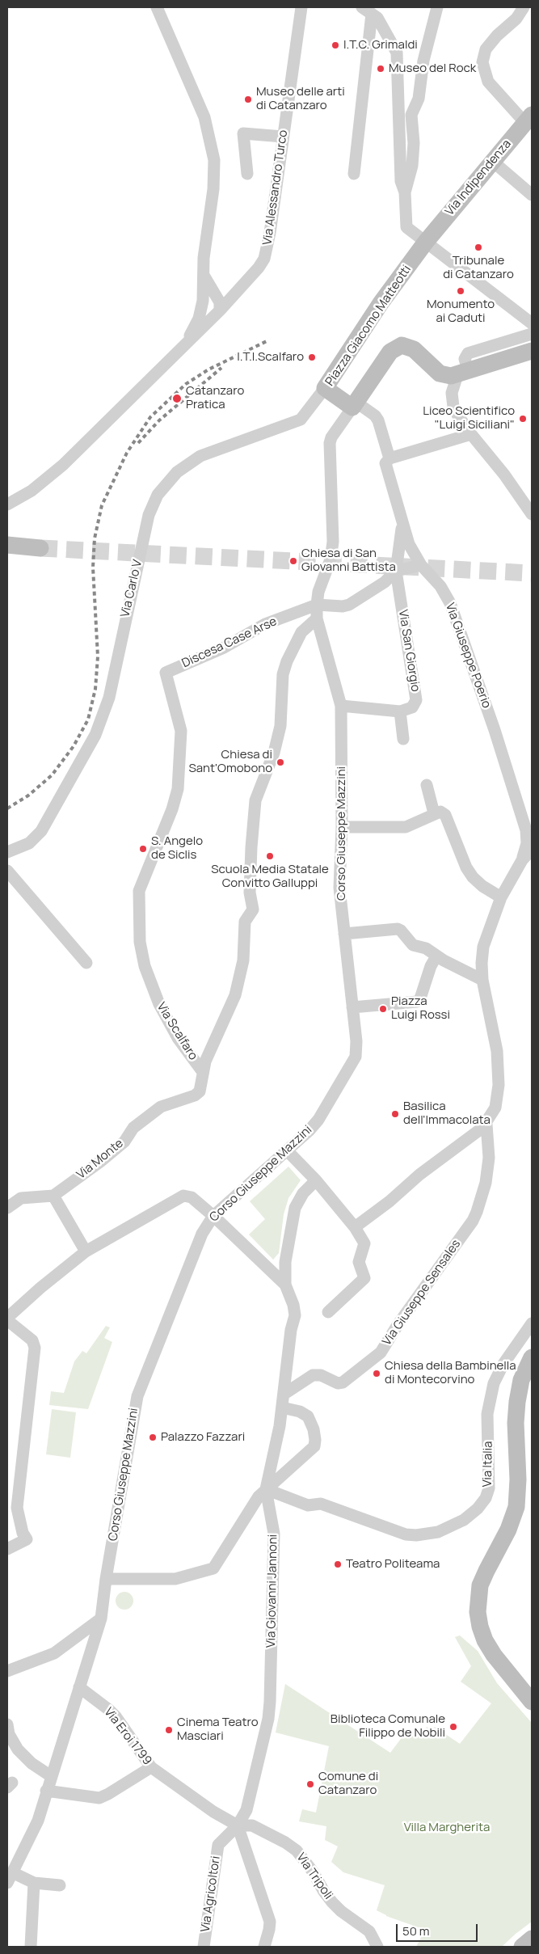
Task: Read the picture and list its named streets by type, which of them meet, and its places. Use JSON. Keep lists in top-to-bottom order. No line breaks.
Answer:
{"streets":{"street":["Via Indipendenza","Via Alessandro Turco","Piazza Giacomo Matteotti","Via Carlo V","Discesa Case Arse","Via San Giorgio","Via Giuseppe Poerio","Corso Giuseppe Mazzini","Via Scalfaro","Via Monte","Via Giuseppe Sensales","Via Italia","Via Giovanni Jannoni","Via Eroi 1799","Via Tripoli","Via Agricoltori"]},"crossings":[["Via Indipendenza","Piazza Giacomo Matteotti"],["Piazza Giacomo Matteotti","Via Carlo V"],["Piazza Giacomo Matteotti","Via Giuseppe Poerio"],["Piazza Giacomo Matteotti","Corso Giuseppe Mazzini"],["Discesa Case Arse","Corso Giuseppe Mazzini"],["Discesa Case Arse","Via Scalfaro"],["Via San Giorgio","Via Giuseppe Poerio"],["Via Giuseppe Poerio","Corso Giuseppe Mazzini"],["Corso Giuseppe Mazzini","Via Eroi 1799"],["Via Scalfaro","Via Monte"],["Via Giuseppe Sensales","Via Giovanni Jannoni"],["Via Italia","Via Giovanni Jannoni"],["Via Giovanni Jannoni","Via Eroi 1799"],["Via Giovanni Jannoni","Via Tripoli"],["Via Giovanni Jannoni","Via Agricoltori"],["Via Eroi 1799","Via Tripoli"],["Via Eroi 1799","Via Agricoltori"],["Via Tripoli","Via Agricoltori"]],"parks":["Villa Margherita"],"places":["I.T.C. Grimaldi","Museo del Rock","Museo delle arti di Catanzaro","Tribunale di Catanzaro","Monumento ai Caduti","I.T.I.Scalfaro","Catanzaro Pratica","Liceo Scientifico \"Luigi Siciliani\"","Chiesa di San Giovanni Battista","Chiesa di Sant'Omobono","S. Angelo de Siclis","Scuola Media Statale Convitto Galluppi","Piazza Luigi Rossi","Basilica dell'Immacolata","Chiesa della Bambinella di Montecorvino","Palazzo Fazzari","Teatro Politeama","Biblioteca Comunale Filippo de Nobili","Cinema Teatro Masciari","Comune di Catanzaro"],"scale_bar":"50 m"}
